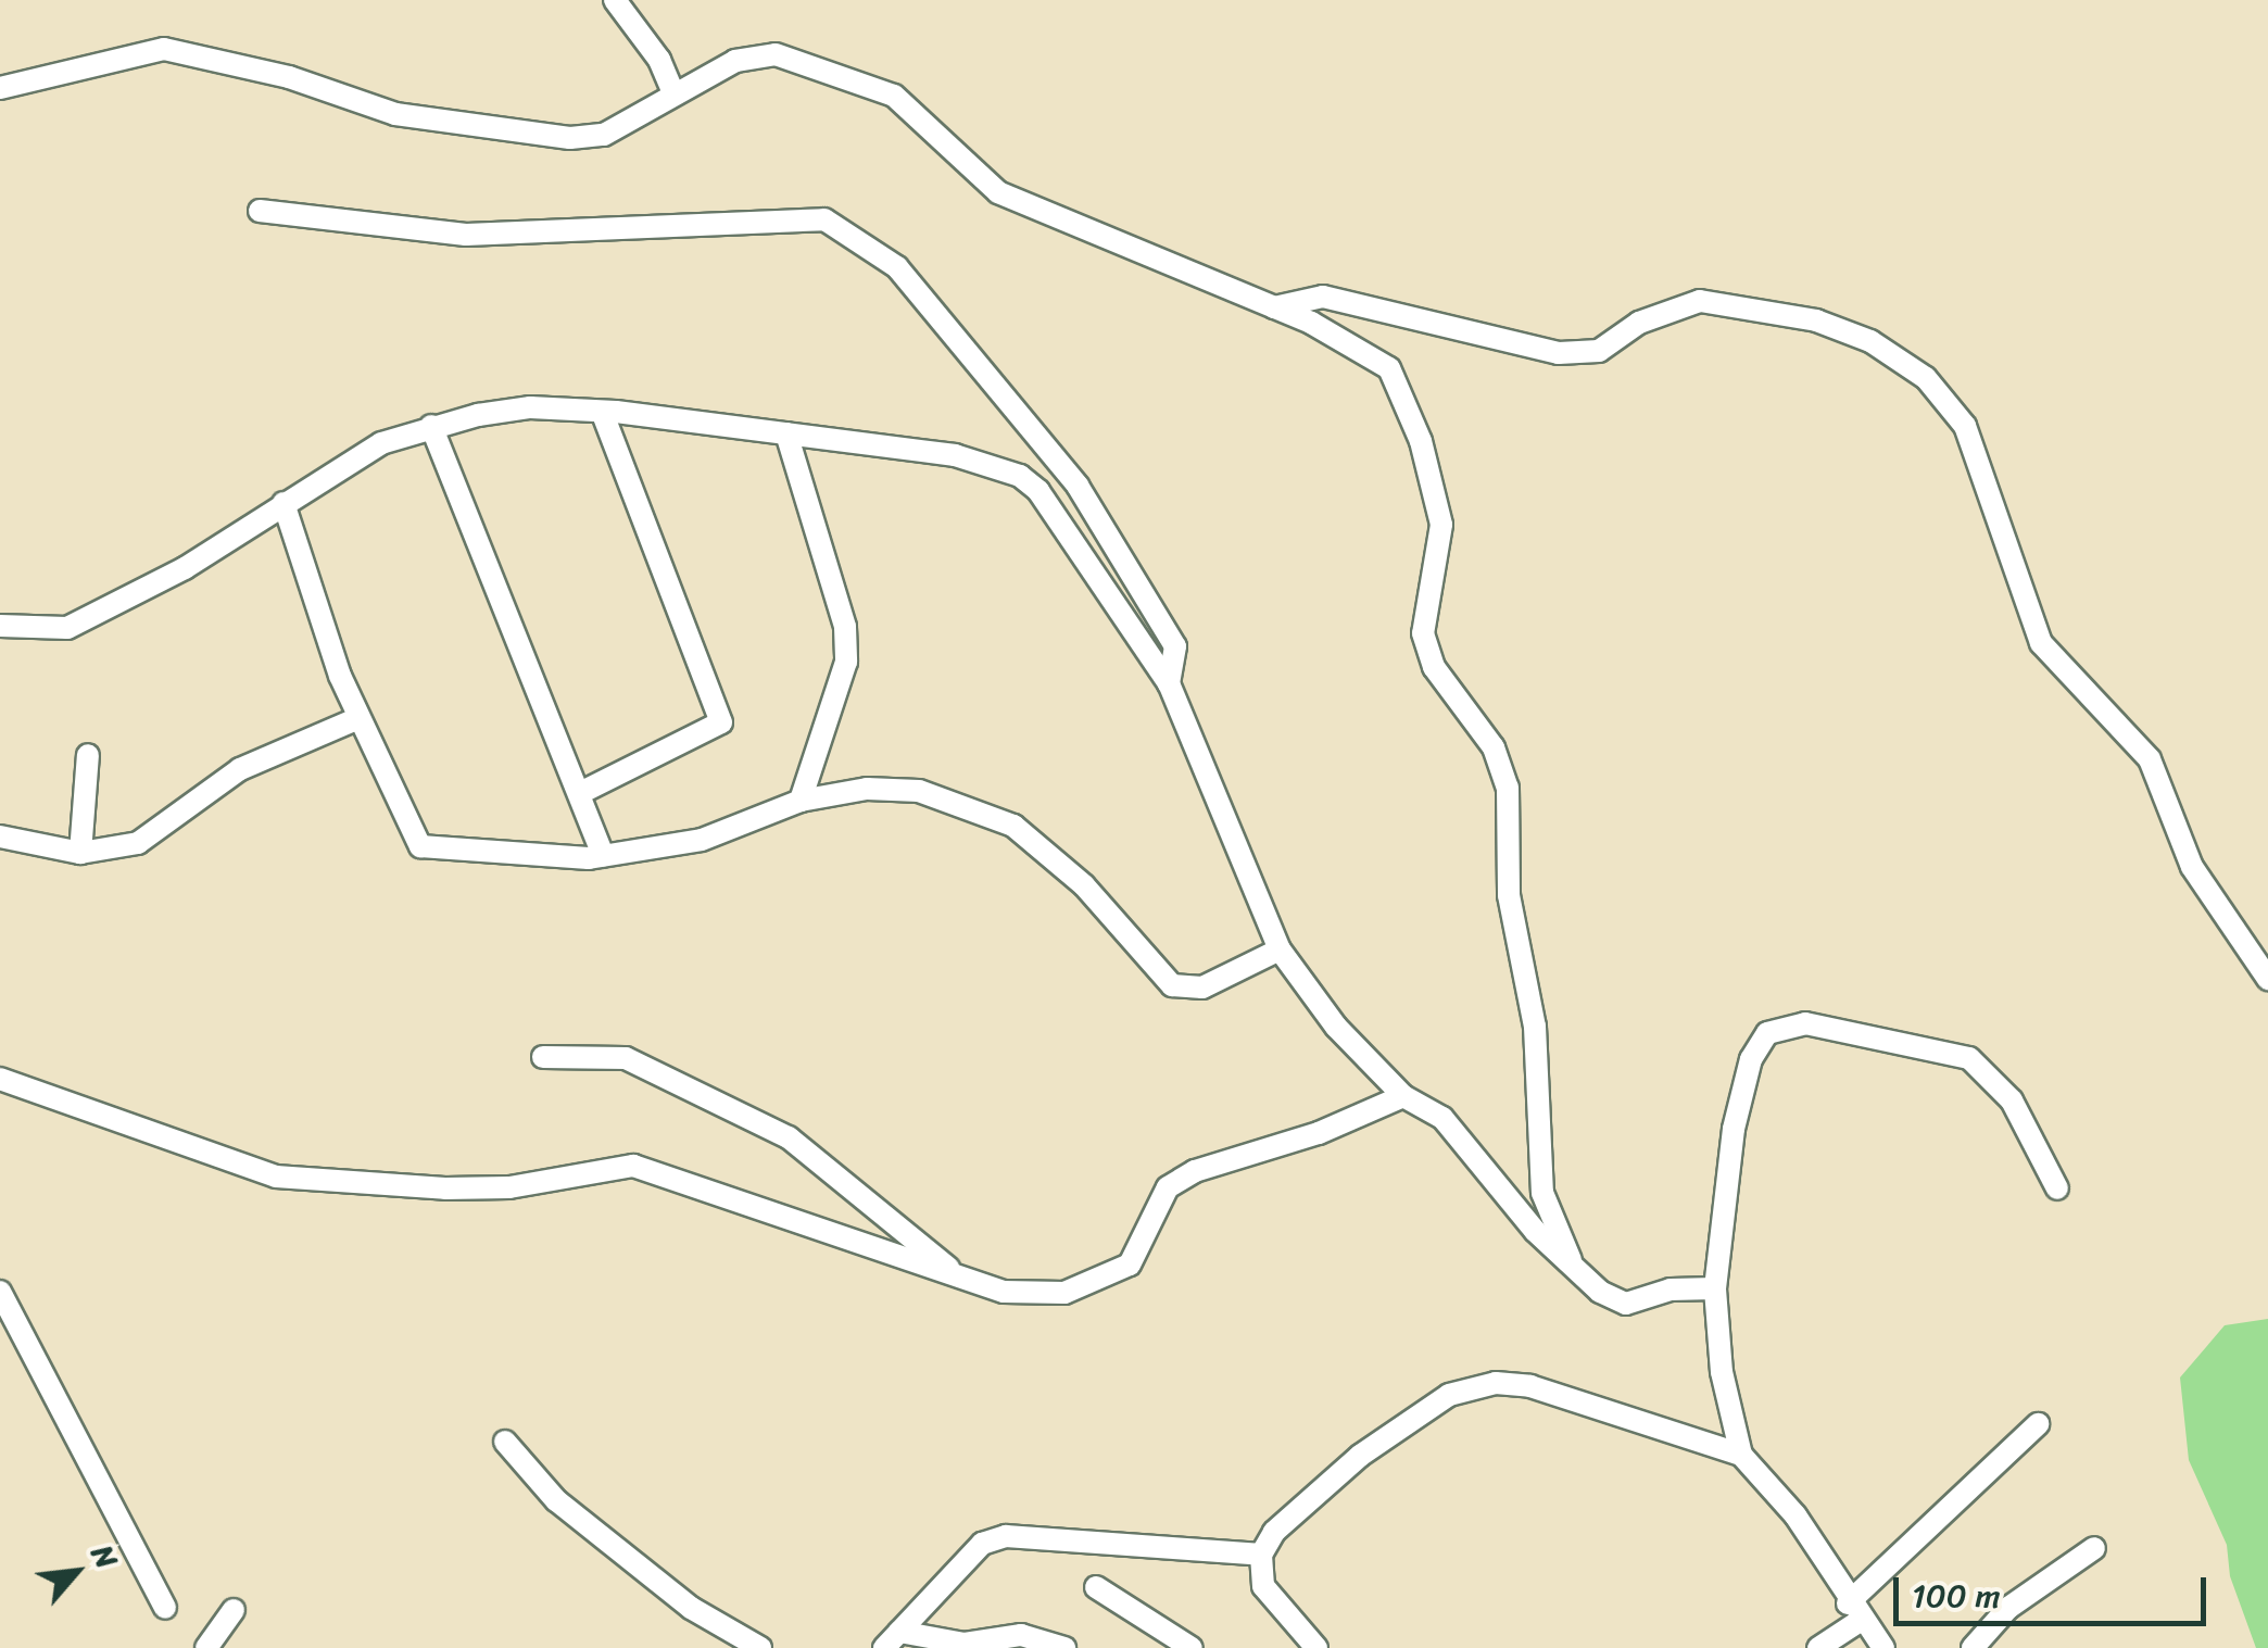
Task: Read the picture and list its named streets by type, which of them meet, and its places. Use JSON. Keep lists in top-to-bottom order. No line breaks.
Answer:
{"scale_bar":"100 m","north":"top right"}
